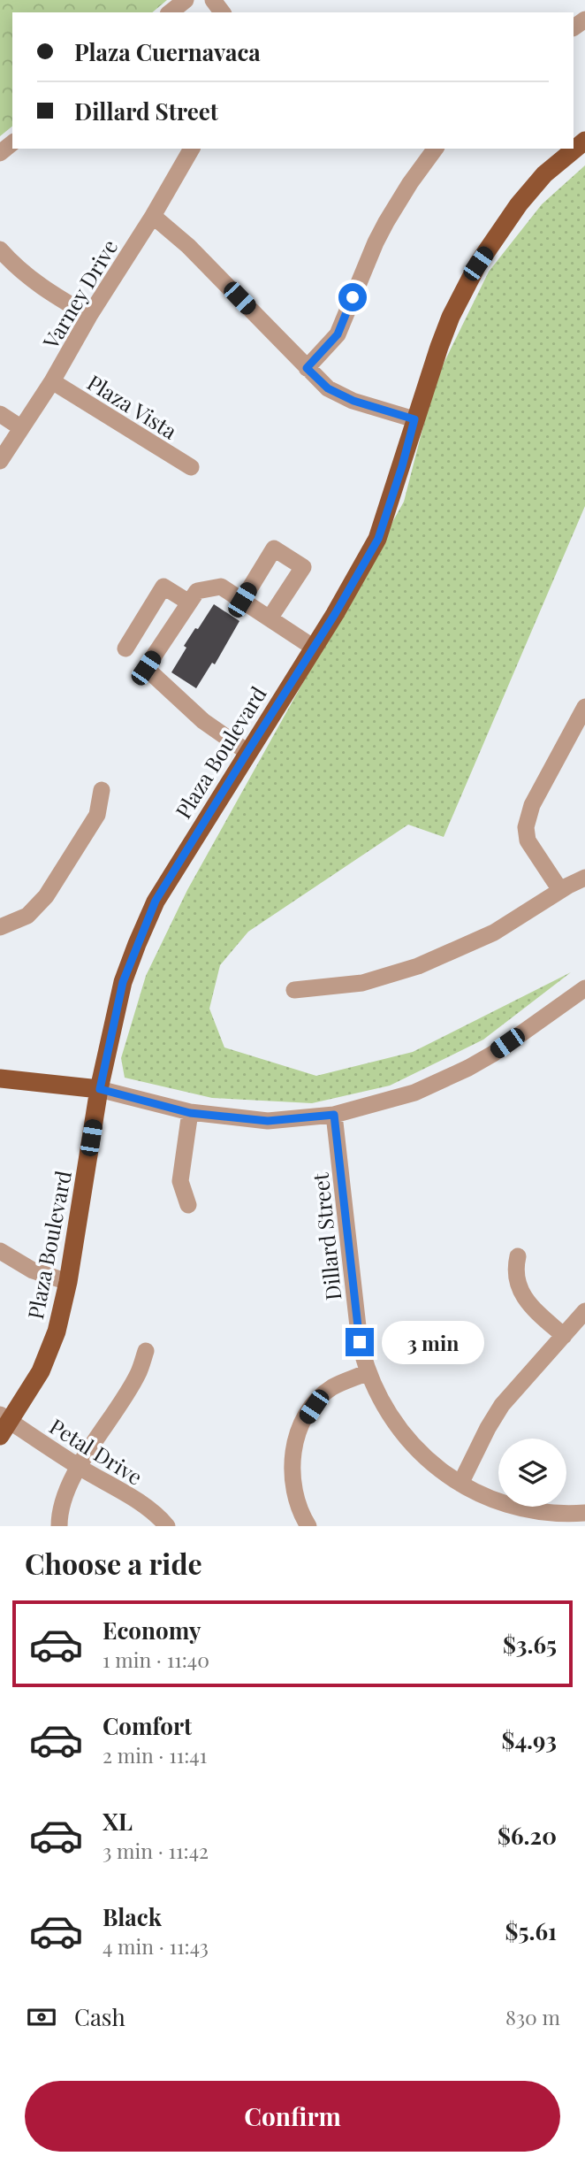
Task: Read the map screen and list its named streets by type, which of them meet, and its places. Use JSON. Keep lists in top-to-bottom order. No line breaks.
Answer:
{"streets":{"main road":["Plaza Boulevard"],"street":["Varney Drive","Plaza Vista","Dillard Street","Petal Drive"]},"crossings":[["Varney Drive","Plaza Vista"],["Plaza Boulevard","Petal Drive"]],"page":{"banner":["Plaza Cuernavaca","Dillard Street"],"bubble":"3 min","heading":"Choose a ride","list":[{"name":"Economy","note":"1 min · 11:40","value":"$3.65"},{"name":"Comfort","note":"2 min · 11:41","value":"$4.93"},{"name":"XL","note":"3 min · 11:42","value":"$6.20"},{"name":"Black","note":"4 min · 11:43","value":"$5.61"}],"pay":["Cash","830 m"],"buttons":"Confirm"}}
